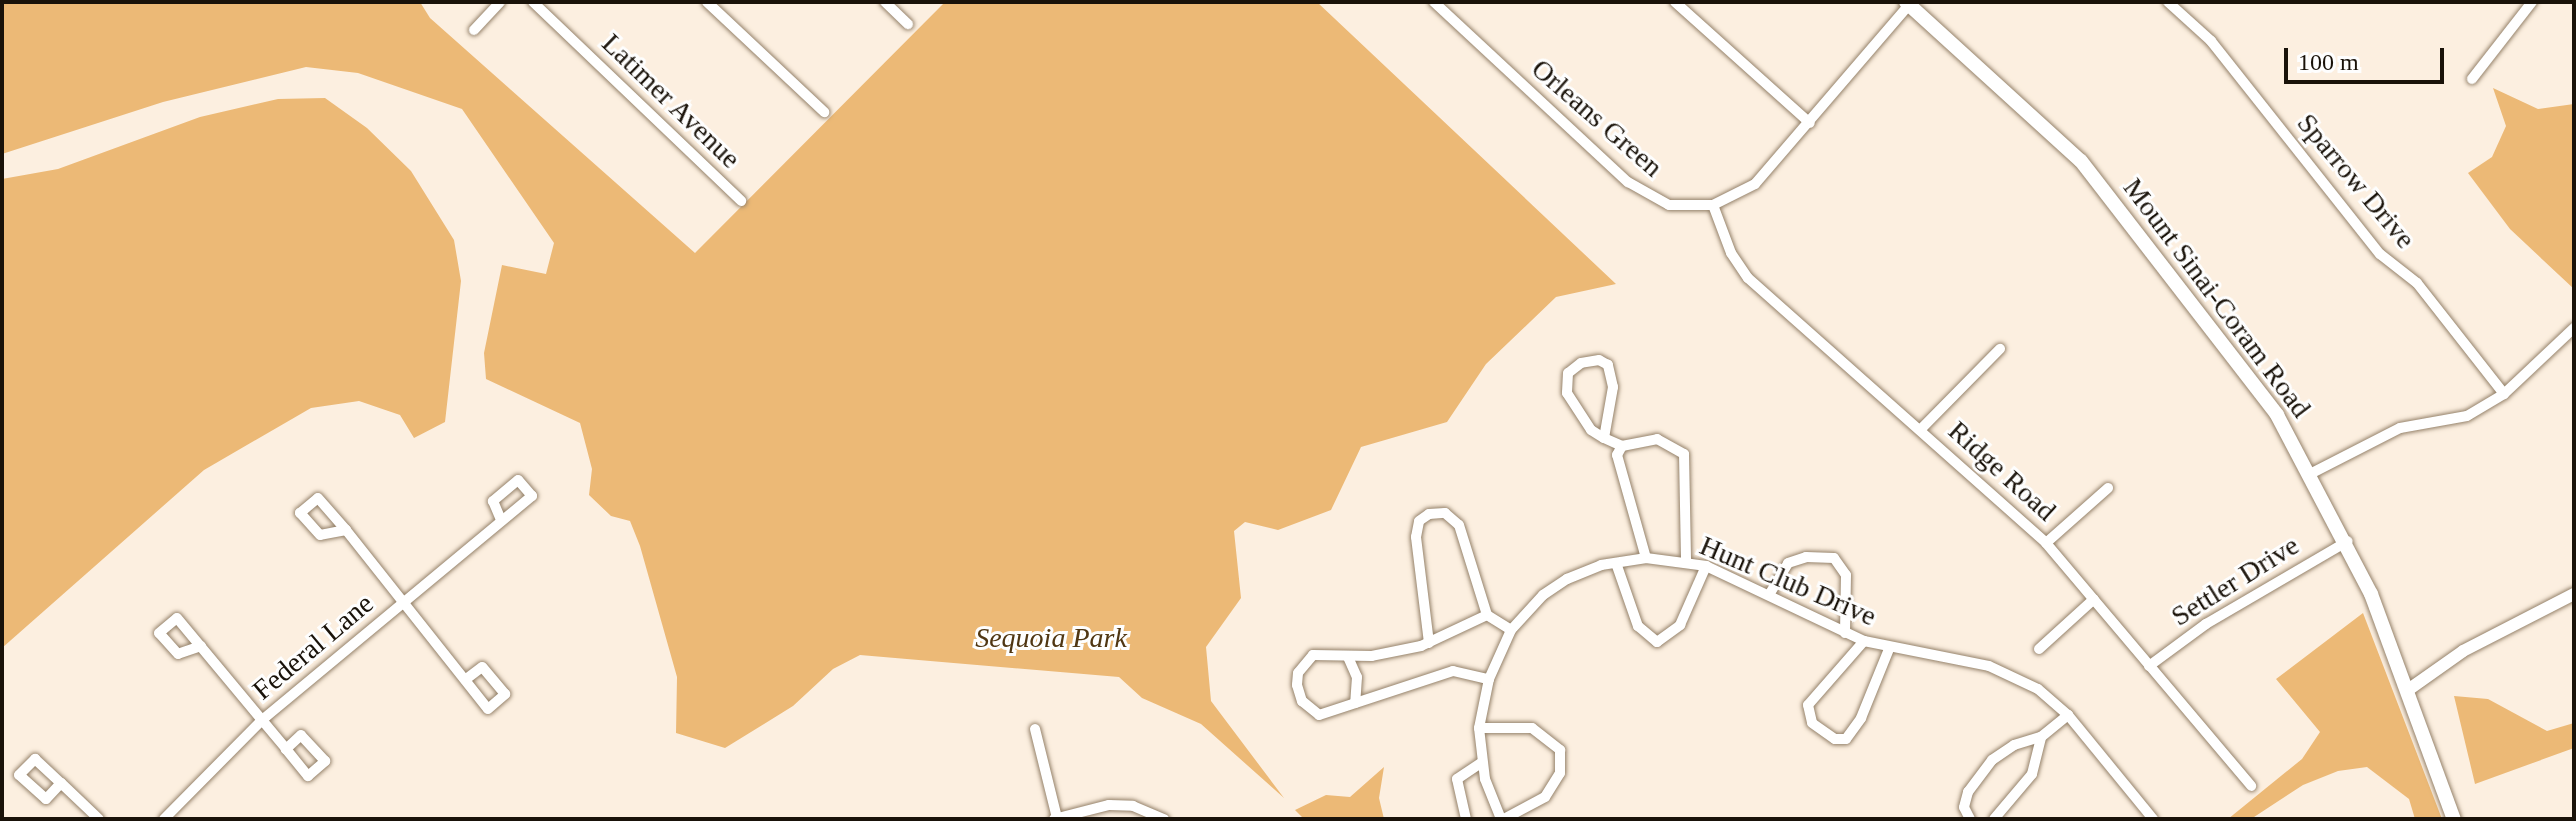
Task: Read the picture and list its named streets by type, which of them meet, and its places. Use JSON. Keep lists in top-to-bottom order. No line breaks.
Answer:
{"streets":{"main road":["Mount Sinai-Coram Road"],"street":["Latimer Avenue","Orleans Green","Sparrow Drive","Ridge Road","Hunt Club Drive","Settler Drive","Federal Lane"]},"crossings":[["Orleans Green","Mount Sinai-Coram Road"],["Orleans Green","Ridge Road"],["Mount Sinai-Coram Road","Settler Drive"],["Ridge Road","Settler Drive"]],"parks":["Sequoia Park"],"scale_bar":"100 m"}
